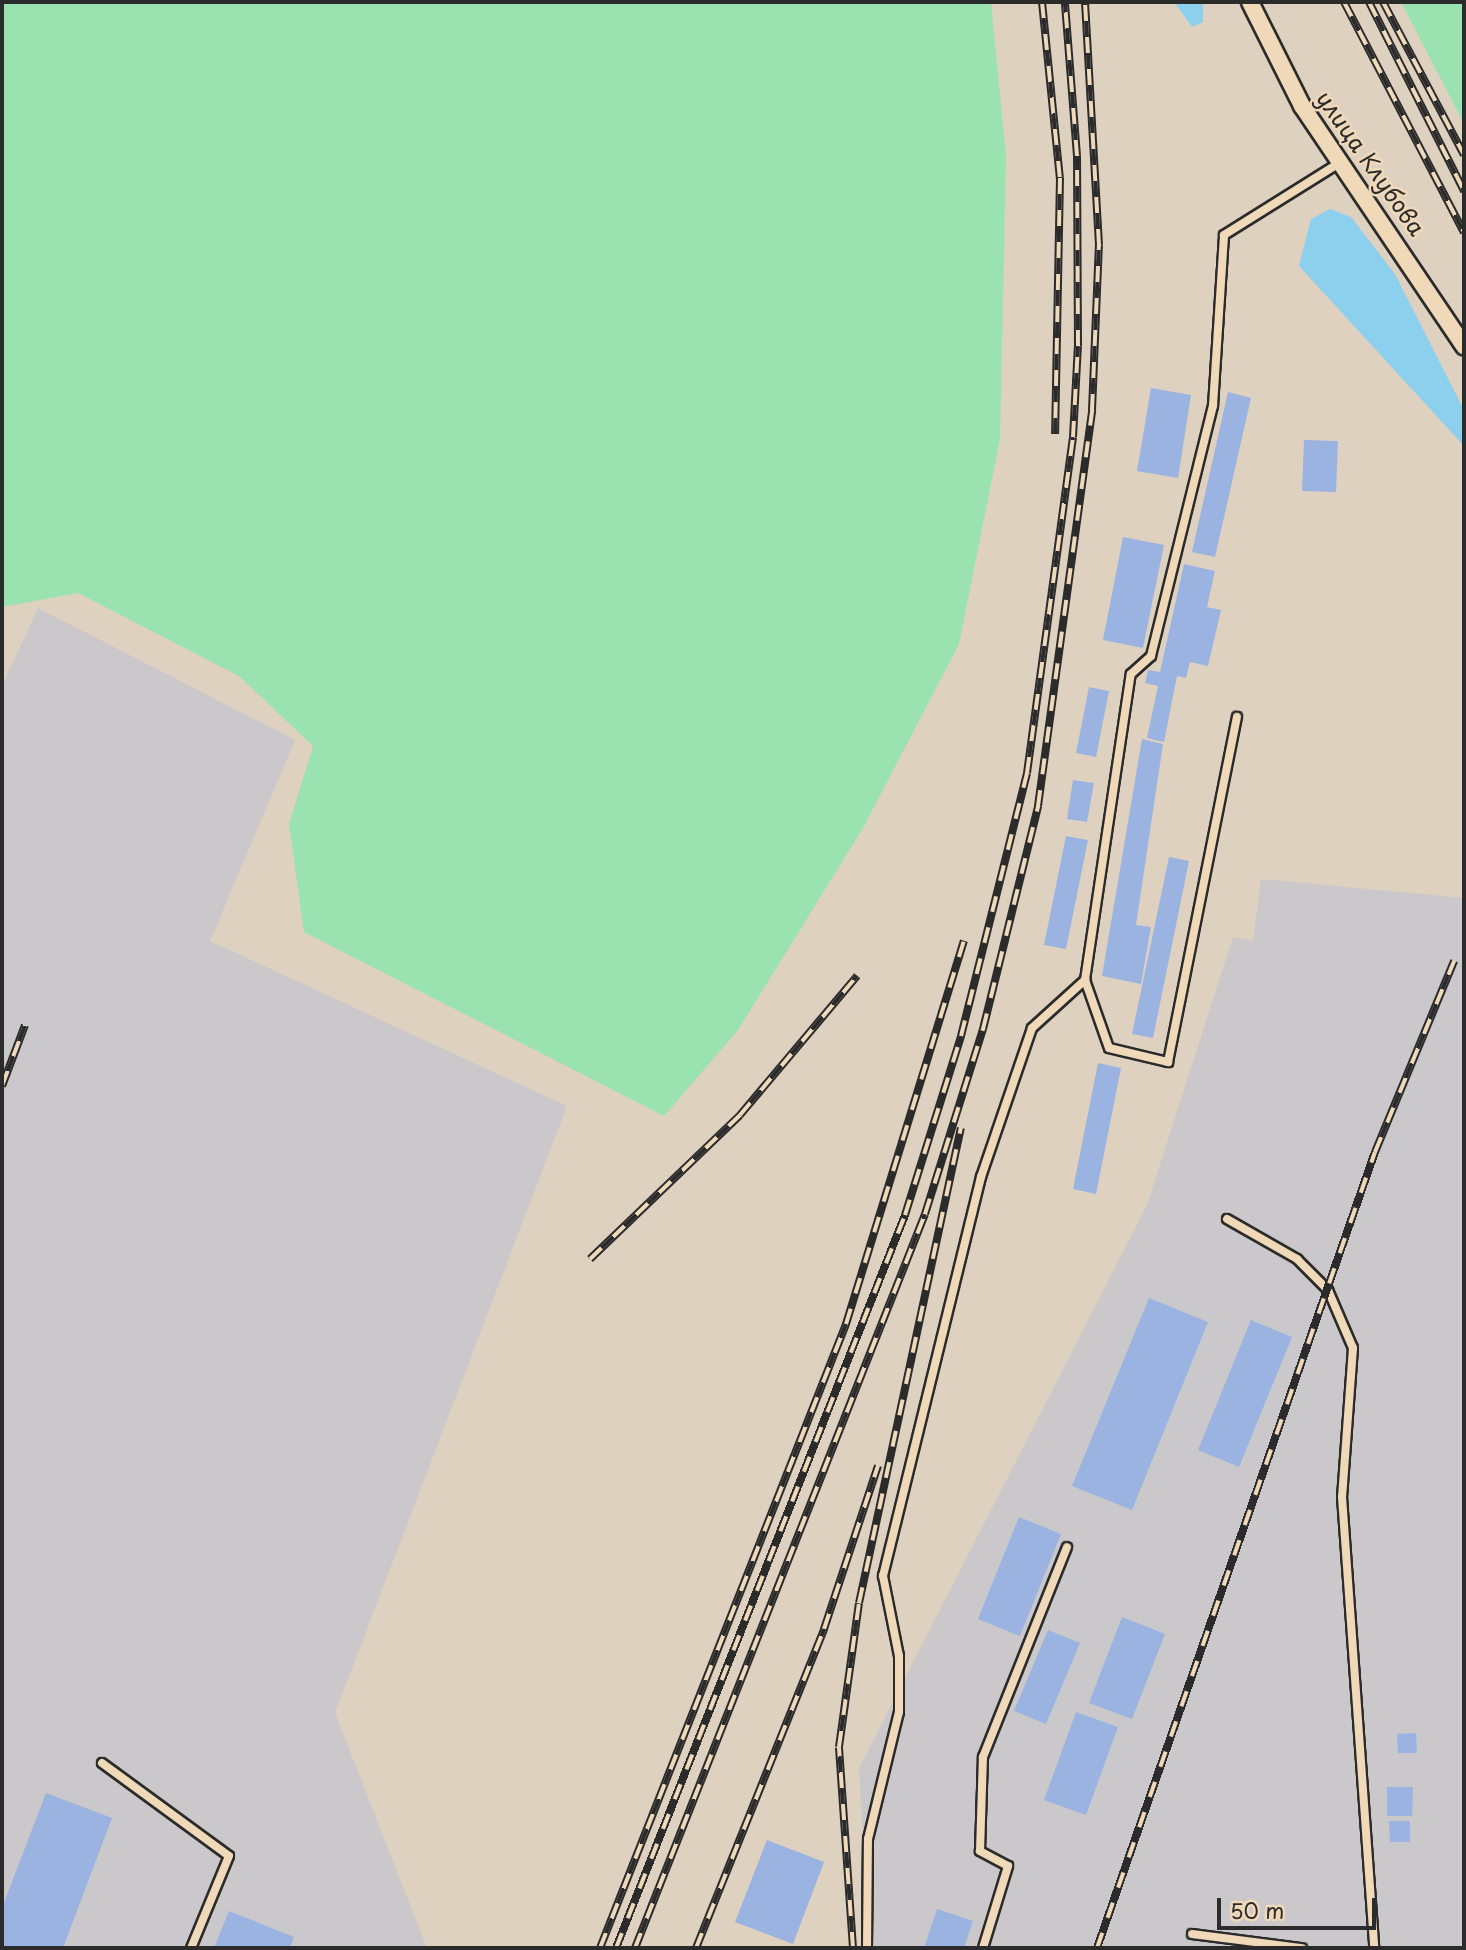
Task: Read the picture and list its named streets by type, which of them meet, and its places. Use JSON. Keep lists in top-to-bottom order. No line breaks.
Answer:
{"streets":{"street":["улица Клубова"]},"scale_bar":"50 m"}
